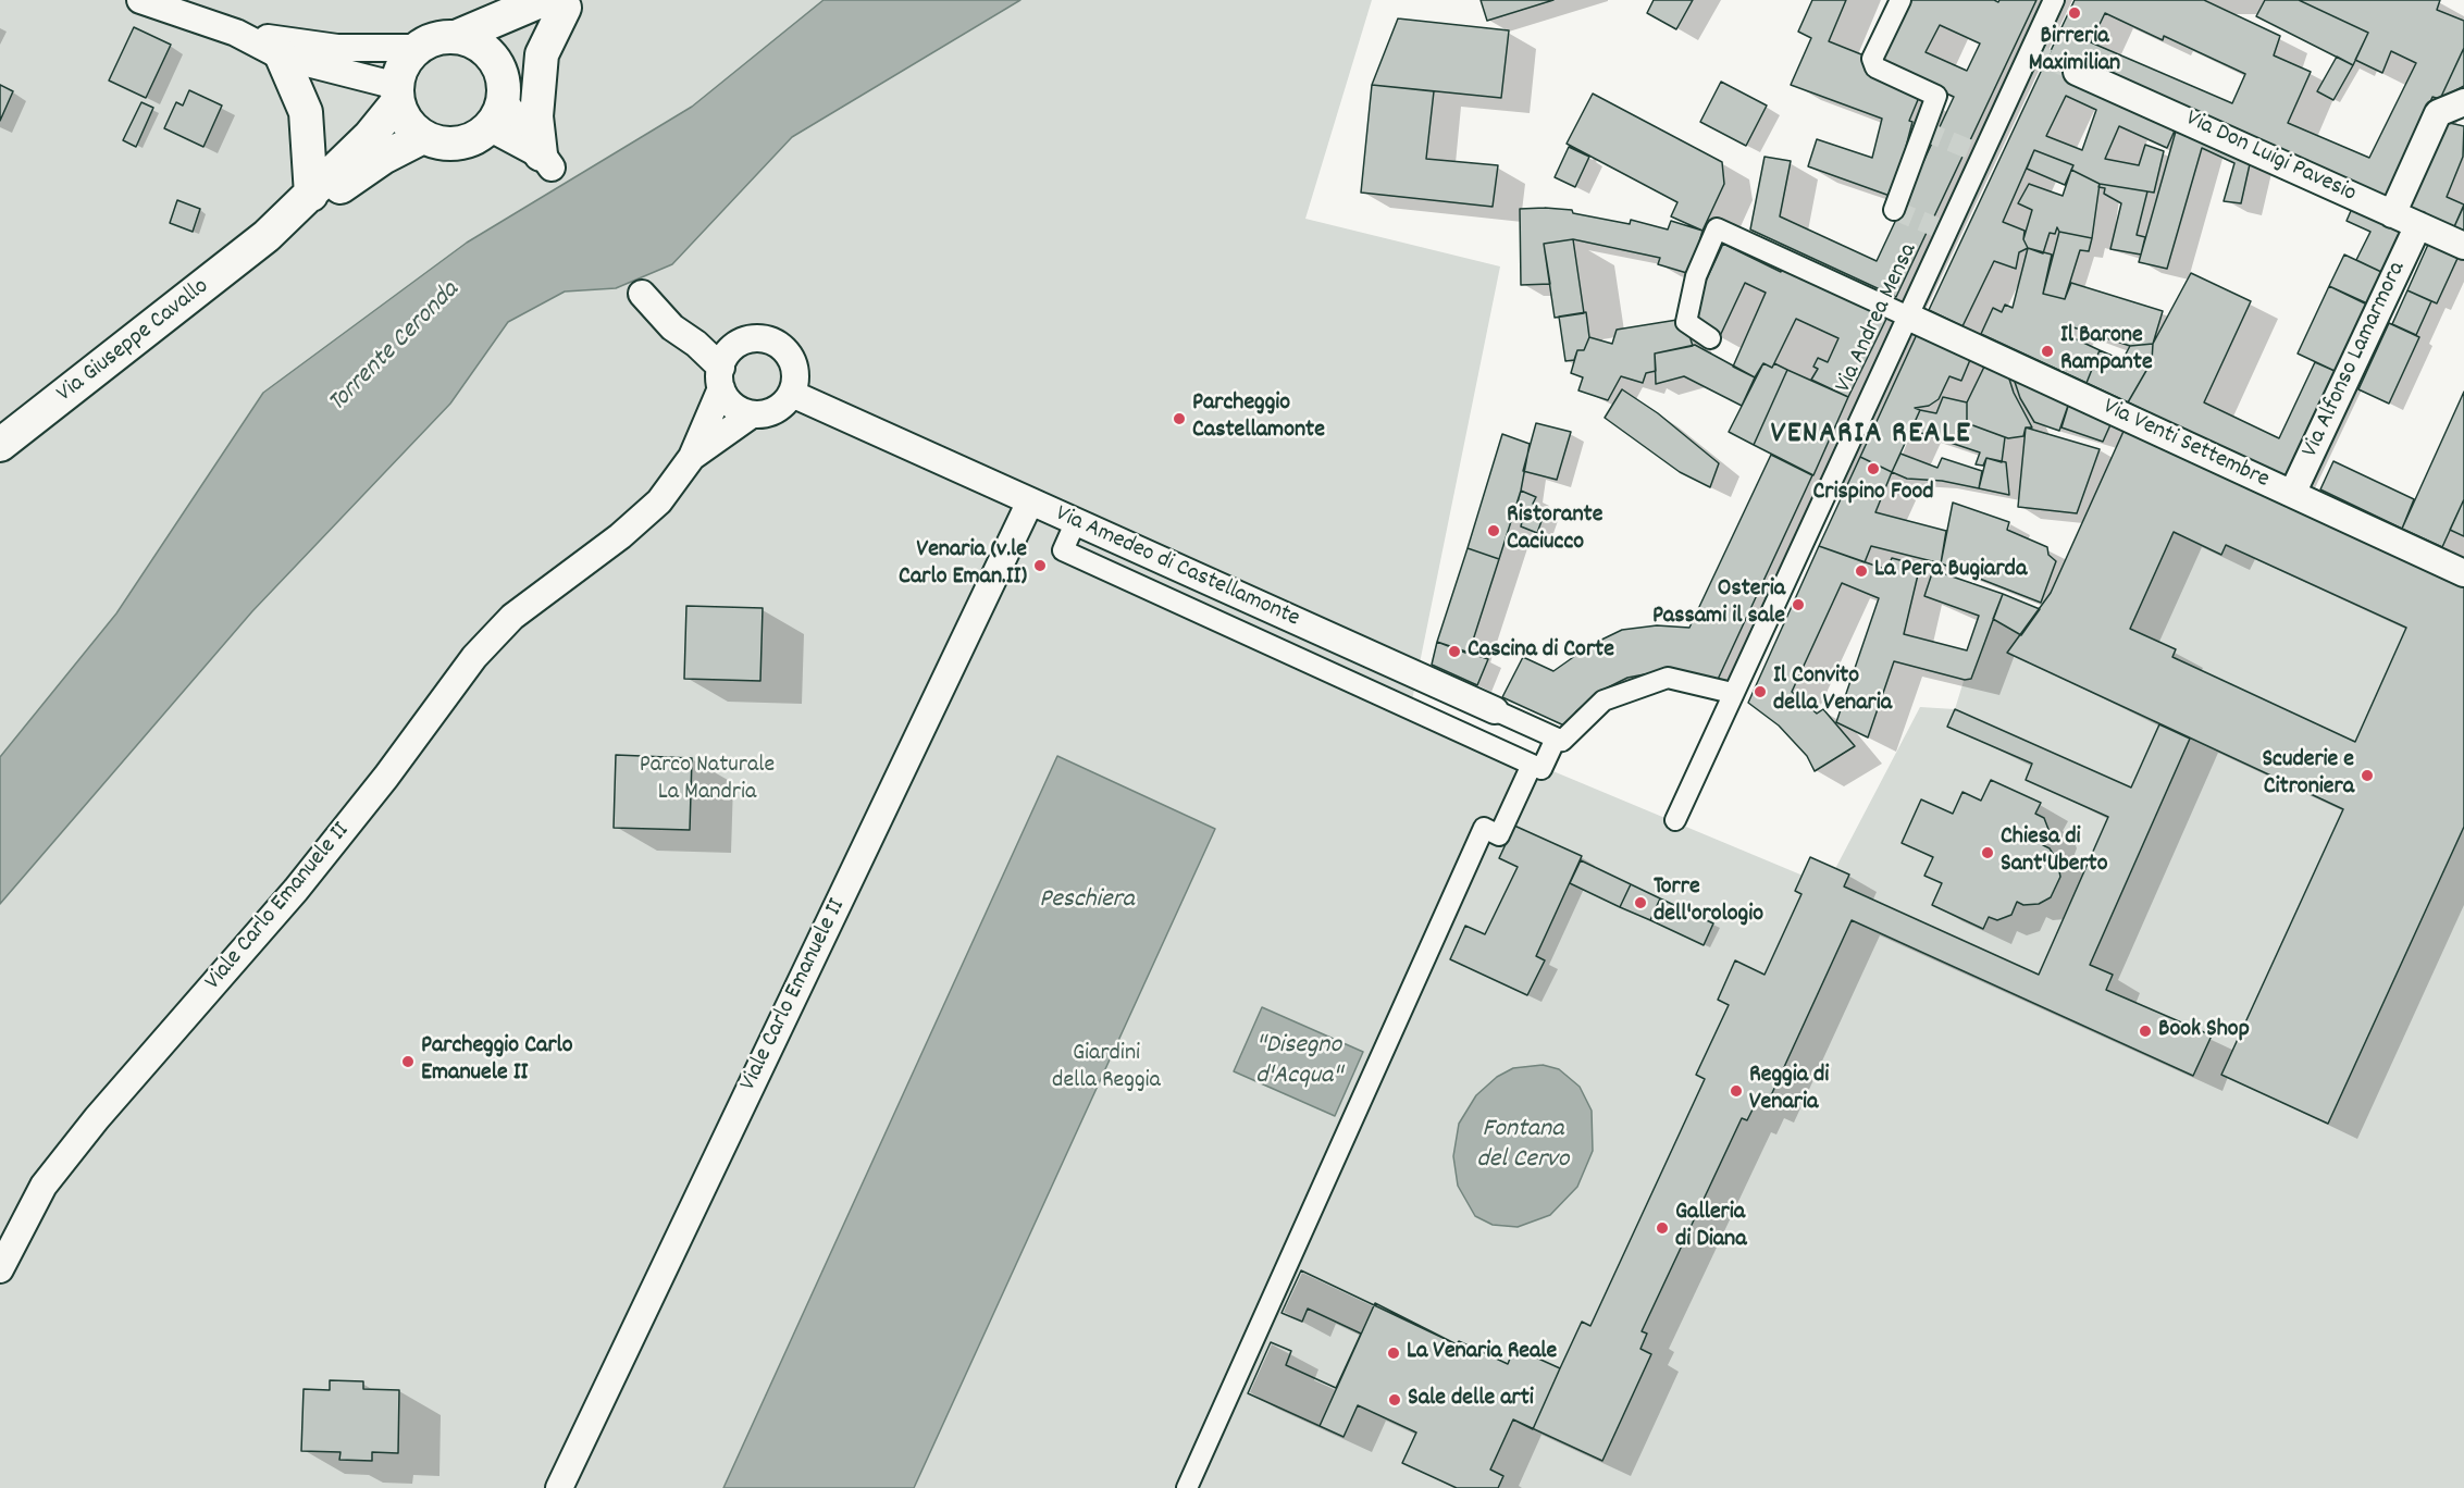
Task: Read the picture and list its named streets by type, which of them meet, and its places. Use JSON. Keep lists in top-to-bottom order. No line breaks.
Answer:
{"streets":{"street":["Via Don Luigi Pavesio","Via Andrea Mensa","Via Giuseppe Cavallo","Via Alfonso Lamarmora","Via Venti Settembre","Via Amedeo di Castellamonte","Viale Carlo Emanuele II"]},"crossings":[["Via Don Luigi Pavesio","Via Alfonso Lamarmora"],["Via Andrea Mensa","Via Venti Settembre"],["Via Alfonso Lamarmora","Via Venti Settembre"],["Via Amedeo di Castellamonte","Viale Carlo Emanuele II"]],"districts":["VENARIA REALE"],"water":["Torrente Ceronda","Peschiera","\"Disegno d'Acqua\"","Fontana del Cervo"],"parks":["Parco Naturale La Mandria","Giardini della Reggia"],"places":["Birreria Maximilian","Il Barone Rampante","Parcheggio Castellamonte","Crispino Food","Ristorante Caciucco","Venaria (v.le Carlo Eman.II)","La Pera Bugiarda","Osteria Passami il sale","Cascina di Corte","Il Convito della Venaria","Scuderie e Citroniera","Chiesa di Sant'Uberto","Torre dell'orologio","Book Shop","Parcheggio Carlo Emanuele II","Reggia di Venaria","Galleria di Diana","La Venaria Reale","Sale delle arti"]}
